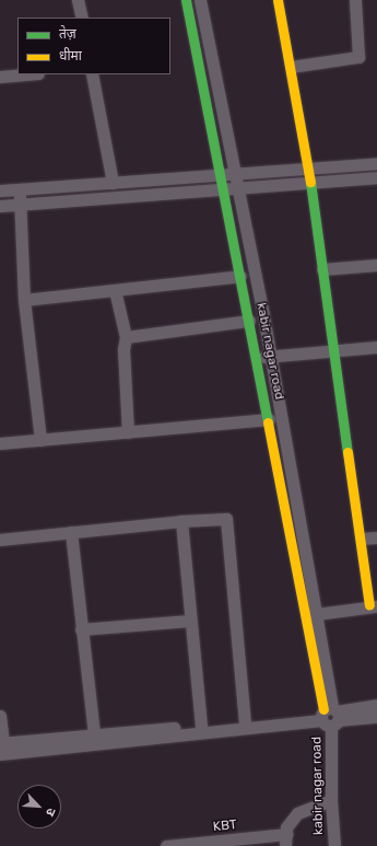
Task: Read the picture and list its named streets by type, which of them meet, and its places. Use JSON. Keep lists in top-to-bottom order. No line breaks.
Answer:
{"streets":{"street":["kabir nagar road","KBT"]},"legend":["तेज़","धीमा"],"north":"bottom right"}
